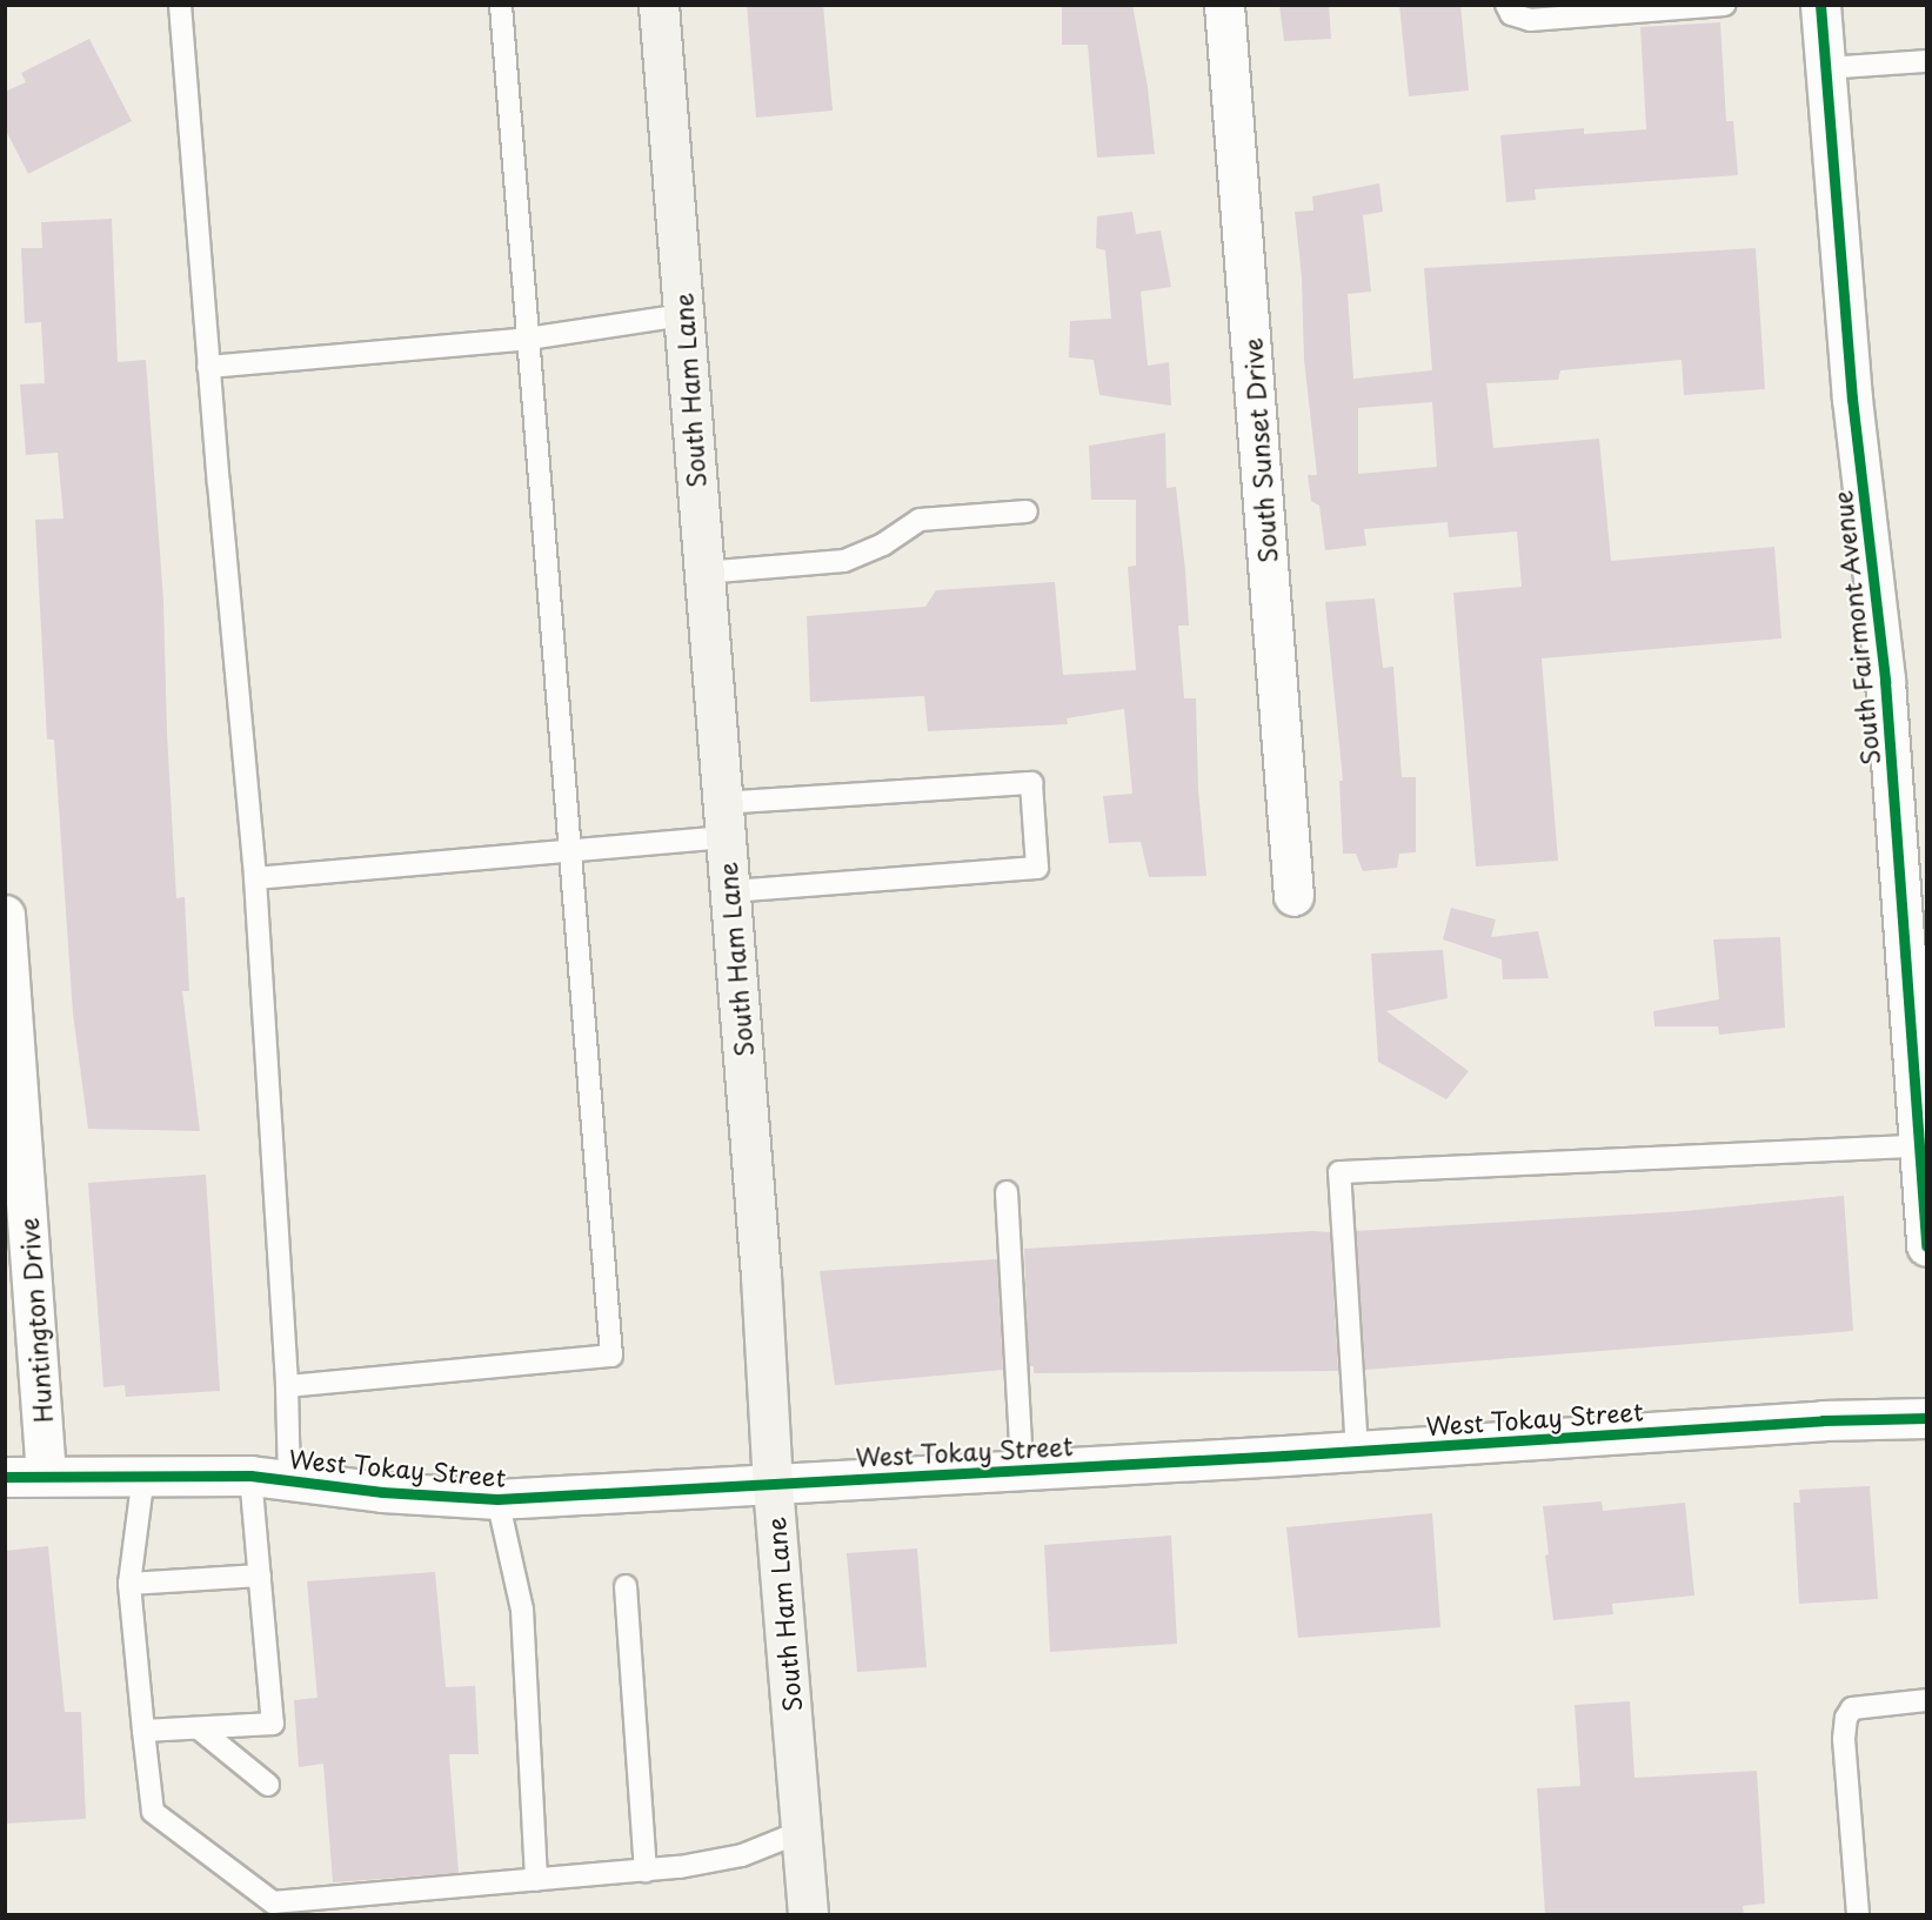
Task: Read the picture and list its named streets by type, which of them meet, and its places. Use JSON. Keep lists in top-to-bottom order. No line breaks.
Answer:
{"streets":{"main road":["South Ham Lane"],"street":["South Sunset Drive","South Fairmont Avenue","Huntington Drive","West Tokay Street"]},"crossings":[["South Ham Lane","West Tokay Street"],["Huntington Drive","West Tokay Street"]]}
